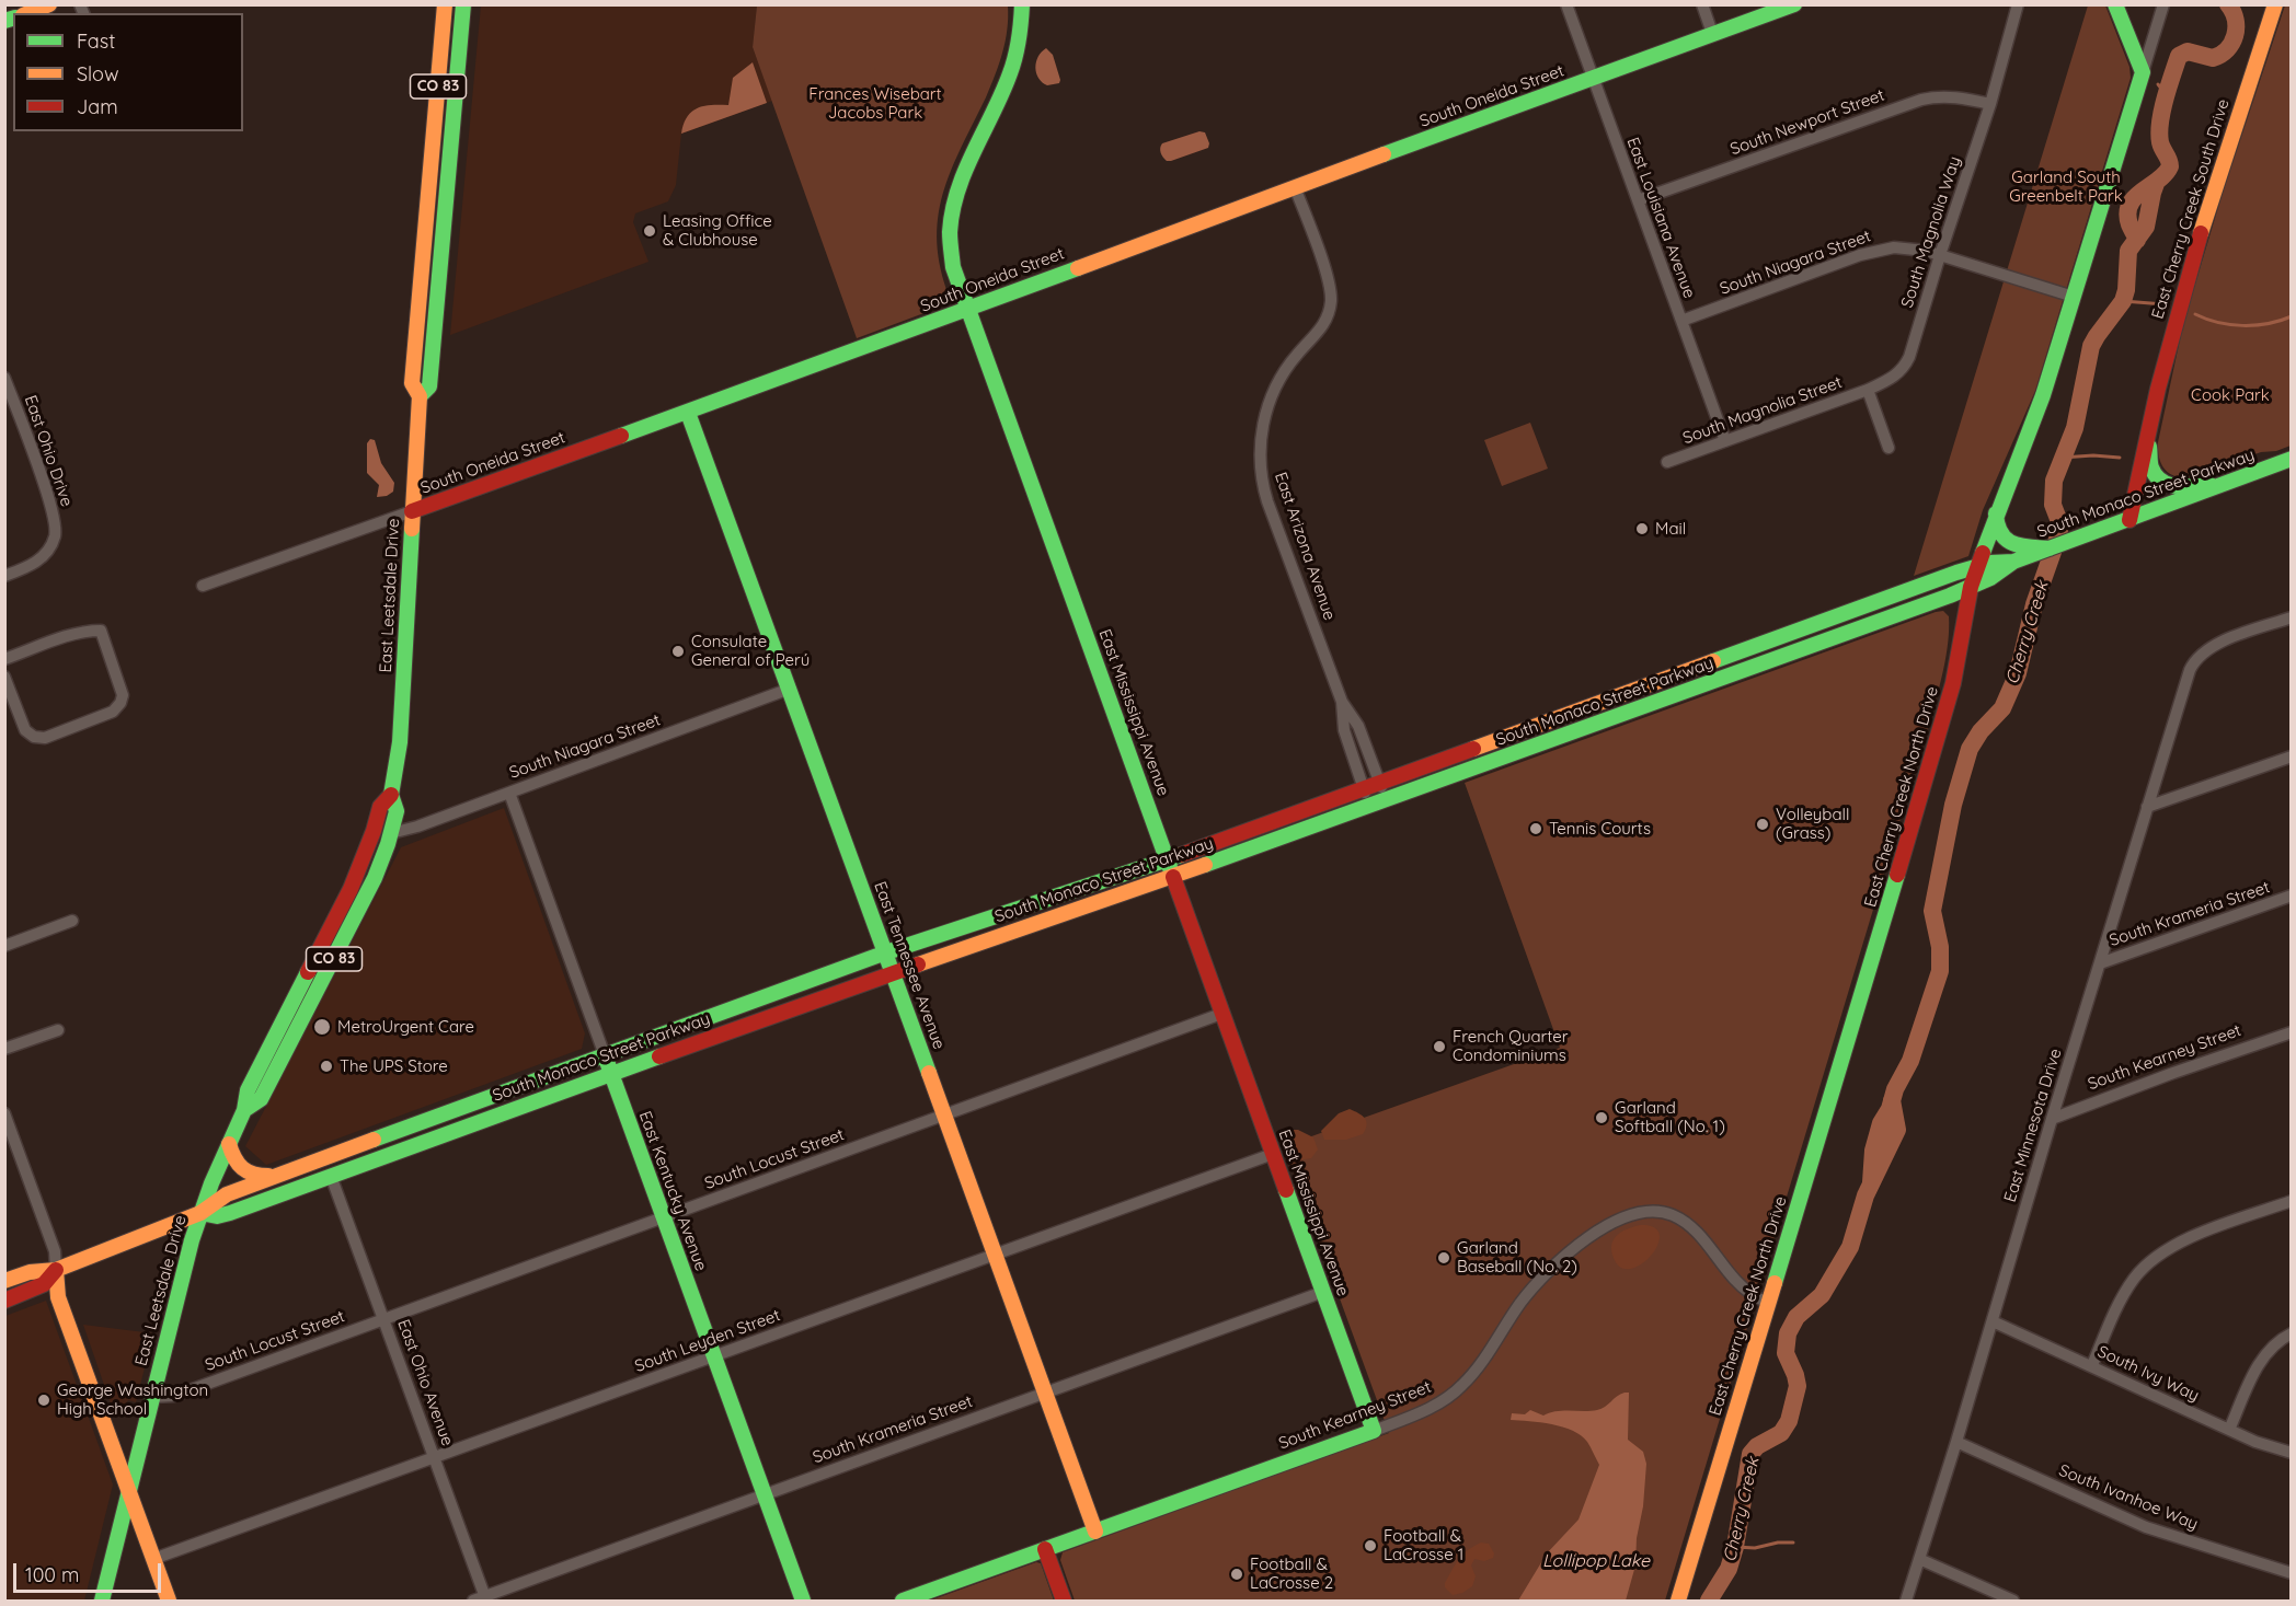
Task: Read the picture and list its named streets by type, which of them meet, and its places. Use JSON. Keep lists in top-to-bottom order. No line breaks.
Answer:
{"streets":{"street":["CO 83","South Oneida Street","South Newport Street","East Cherry Creek South Drive","East Louisiana Avenue","South Magnolia Way","South Niagara Street","South Magnolia Street","East Ohio Drive","South Monaco Street Parkway","East Arizona Avenue","East Leetsdale Drive","East Mississippi Avenue","East Cherry Creek North Drive","South Krameria Street","East Tennessee Avenue","South Kearney Street","East Minnesota Drive","South Locust Street","East Kentucky Avenue","South Leyden Street","South Ivy Way","East Ohio Avenue","South Ivanhoe Way"]},"crossings":[["South Oneida Street","East Louisiana Avenue"],["South Oneida Street","East Arizona Avenue"],["South Oneida Street","East Leetsdale Drive"],["South Oneida Street","East Mississippi Avenue"],["South Oneida Street","East Tennessee Avenue"],["South Newport Street","East Louisiana Avenue"],["South Newport Street","South Magnolia Way"],["East Cherry Creek South Drive","South Monaco Street Parkway"],["East Louisiana Avenue","South Niagara Street"],["East Louisiana Avenue","South Magnolia Street"],["South Magnolia Way","South Niagara Street"],["South Magnolia Way","South Magnolia Street"],["South Niagara Street","East Leetsdale Drive"],["South Niagara Street","East Cherry Creek North Drive"],["South Niagara Street","East Tennessee Avenue"],["South Niagara Street","East Kentucky Avenue"],["South Monaco Street Parkway","East Arizona Avenue"],["South Monaco Street Parkway","East Leetsdale Drive"],["South Monaco Street Parkway","East Mississippi Avenue"],["South Monaco Street Parkway","East Cherry Creek North Drive"],["South Monaco Street Parkway","East Tennessee Avenue"],["South Monaco Street Parkway","East Kentucky Avenue"],["South Monaco Street Parkway","East Ohio Avenue"],["East Leetsdale Drive","South Locust Street"],["East Mississippi Avenue","South Krameria Street"],["East Mississippi Avenue","South Kearney Street"],["East Mississippi Avenue","South Locust Street"],["East Mississippi Avenue","South Leyden Street"],["East Cherry Creek North Drive","South Kearney Street"],["South Krameria Street","East Tennessee Avenue"],["South Krameria Street","East Minnesota Drive"],["South Krameria Street","East Kentucky Avenue"],["South Krameria Street","East Ohio Avenue"],["East Tennessee Avenue","South Kearney Street"],["East Tennessee Avenue","South Locust Street"],["East Tennessee Avenue","South Leyden Street"],["South Kearney Street","East Minnesota Drive"],["East Minnesota Drive","South Ivy Way"],["East Minnesota Drive","South Ivanhoe Way"],["South Locust Street","East Kentucky Avenue"],["South Locust Street","East Ohio Avenue"],["East Kentucky Avenue","South Leyden Street"],["South Leyden Street","East Ohio Avenue"]],"water":["Cherry Creek","Lollipop Lake"],"parks":["Frances Wisebart Jacobs Park","Garland South Greenbelt Park","Cook Park"],"places":["Leasing Office & Clubhouse","Mail","Consulate General of Perú","Volleyball (Grass)","Tennis Courts","MetroUrgent Care","French Quarter Condominiums","The UPS Store","Garland Softball (No. 1)","Garland Baseball (No. 2)","George Washington High School","Football & LaCrosse 1","Football & LaCrosse 2"],"legend":["Fast","Slow","Jam"],"scale_bar":"100 m"}
